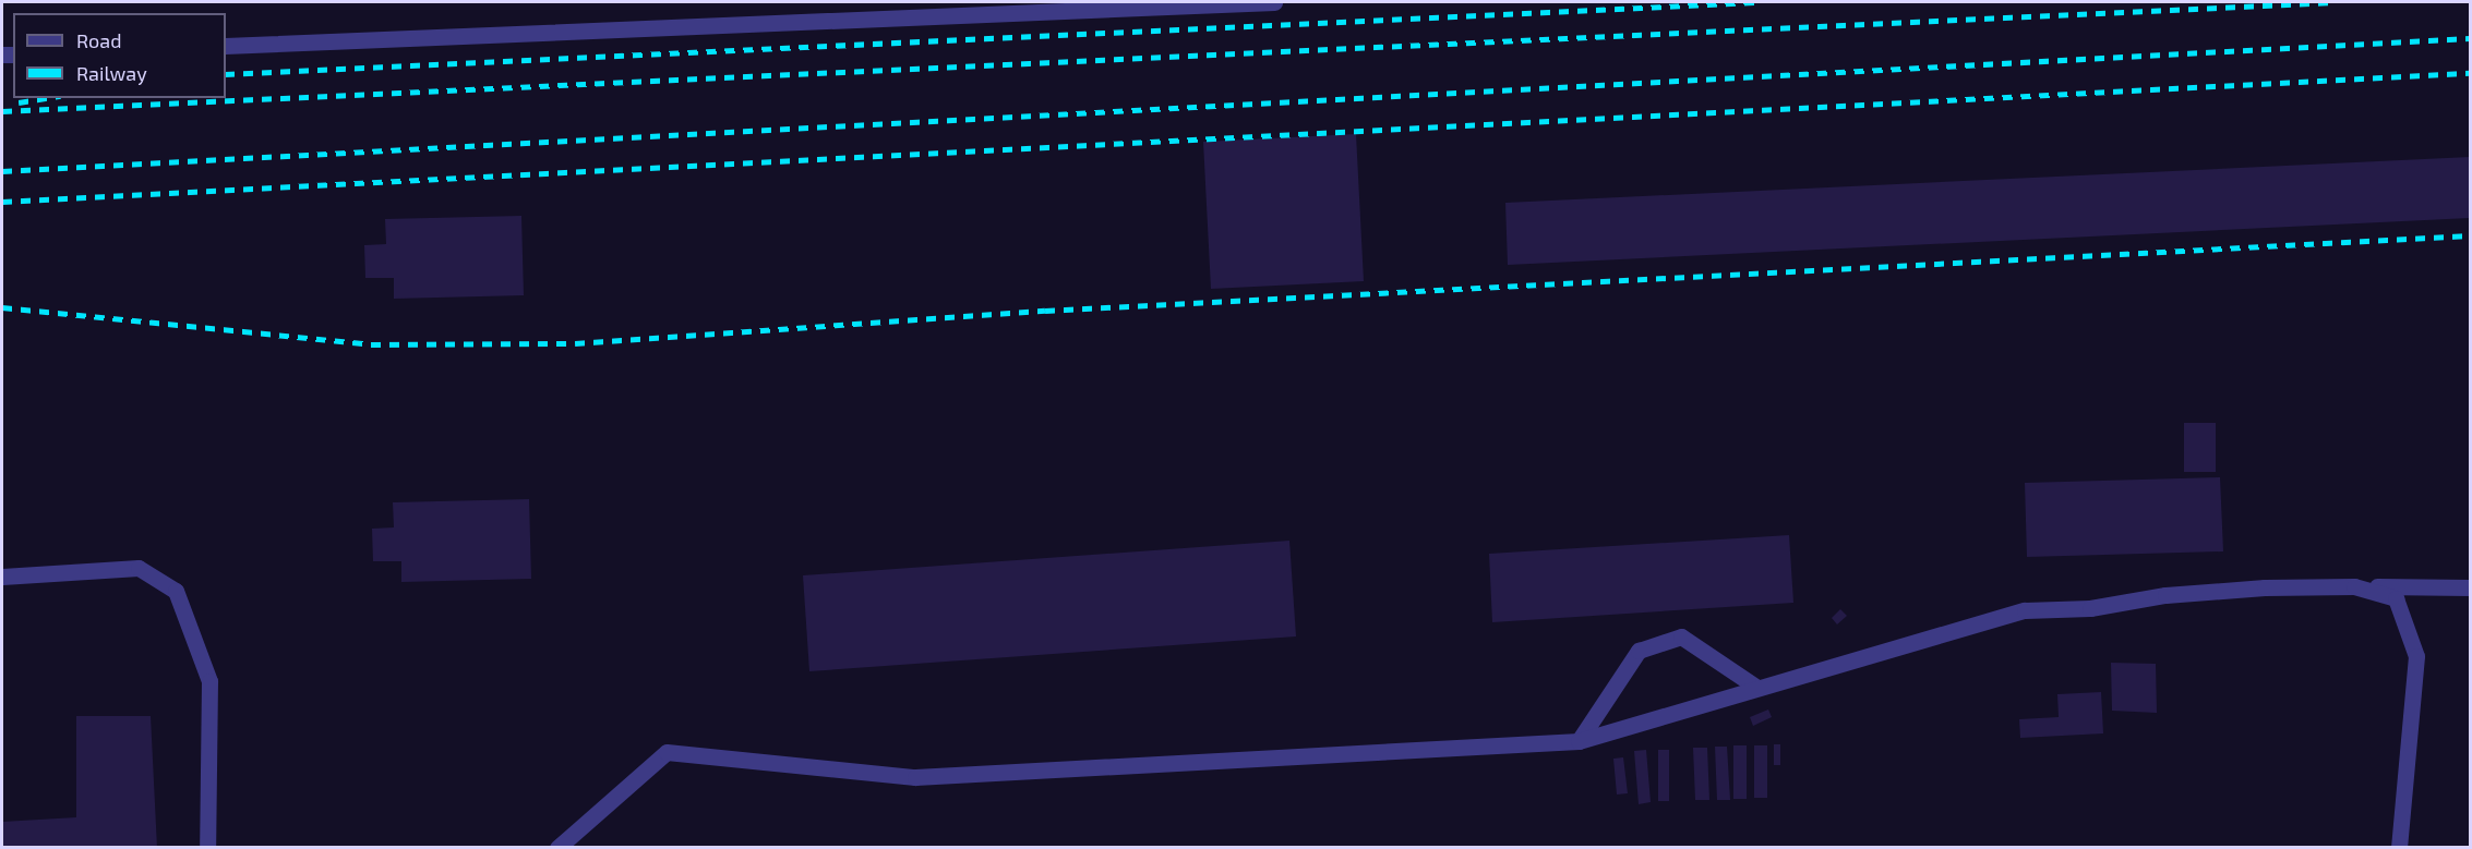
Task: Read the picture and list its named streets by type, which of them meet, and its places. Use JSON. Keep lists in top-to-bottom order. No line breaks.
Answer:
{"legend":["Road","Railway"]}
